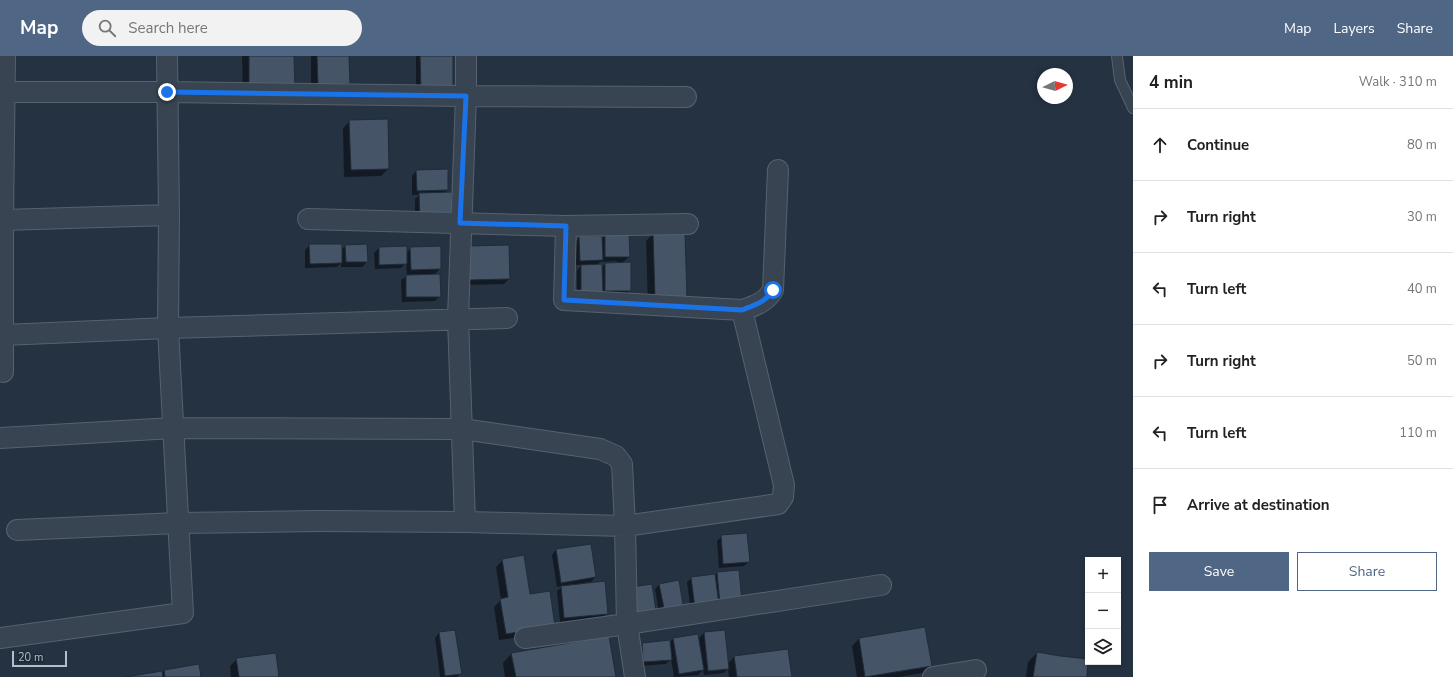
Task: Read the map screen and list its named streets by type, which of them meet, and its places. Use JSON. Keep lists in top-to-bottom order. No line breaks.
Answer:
{"scale_bar":"20 m","north":"right","page":{"header":"Map","search":"Search here","nav":["Map","Layers","Share"],"heading":["4 min","Walk · 310 m"],"list":[["Continue","80 m"],["Turn right","30 m"],["Turn left","40 m"],["Turn right","50 m"],["Turn left","110 m"],"Arrive at destination"],"buttons":["Save","Share"],"map_buttons":["+","−"],"scale":"20 m"}}
